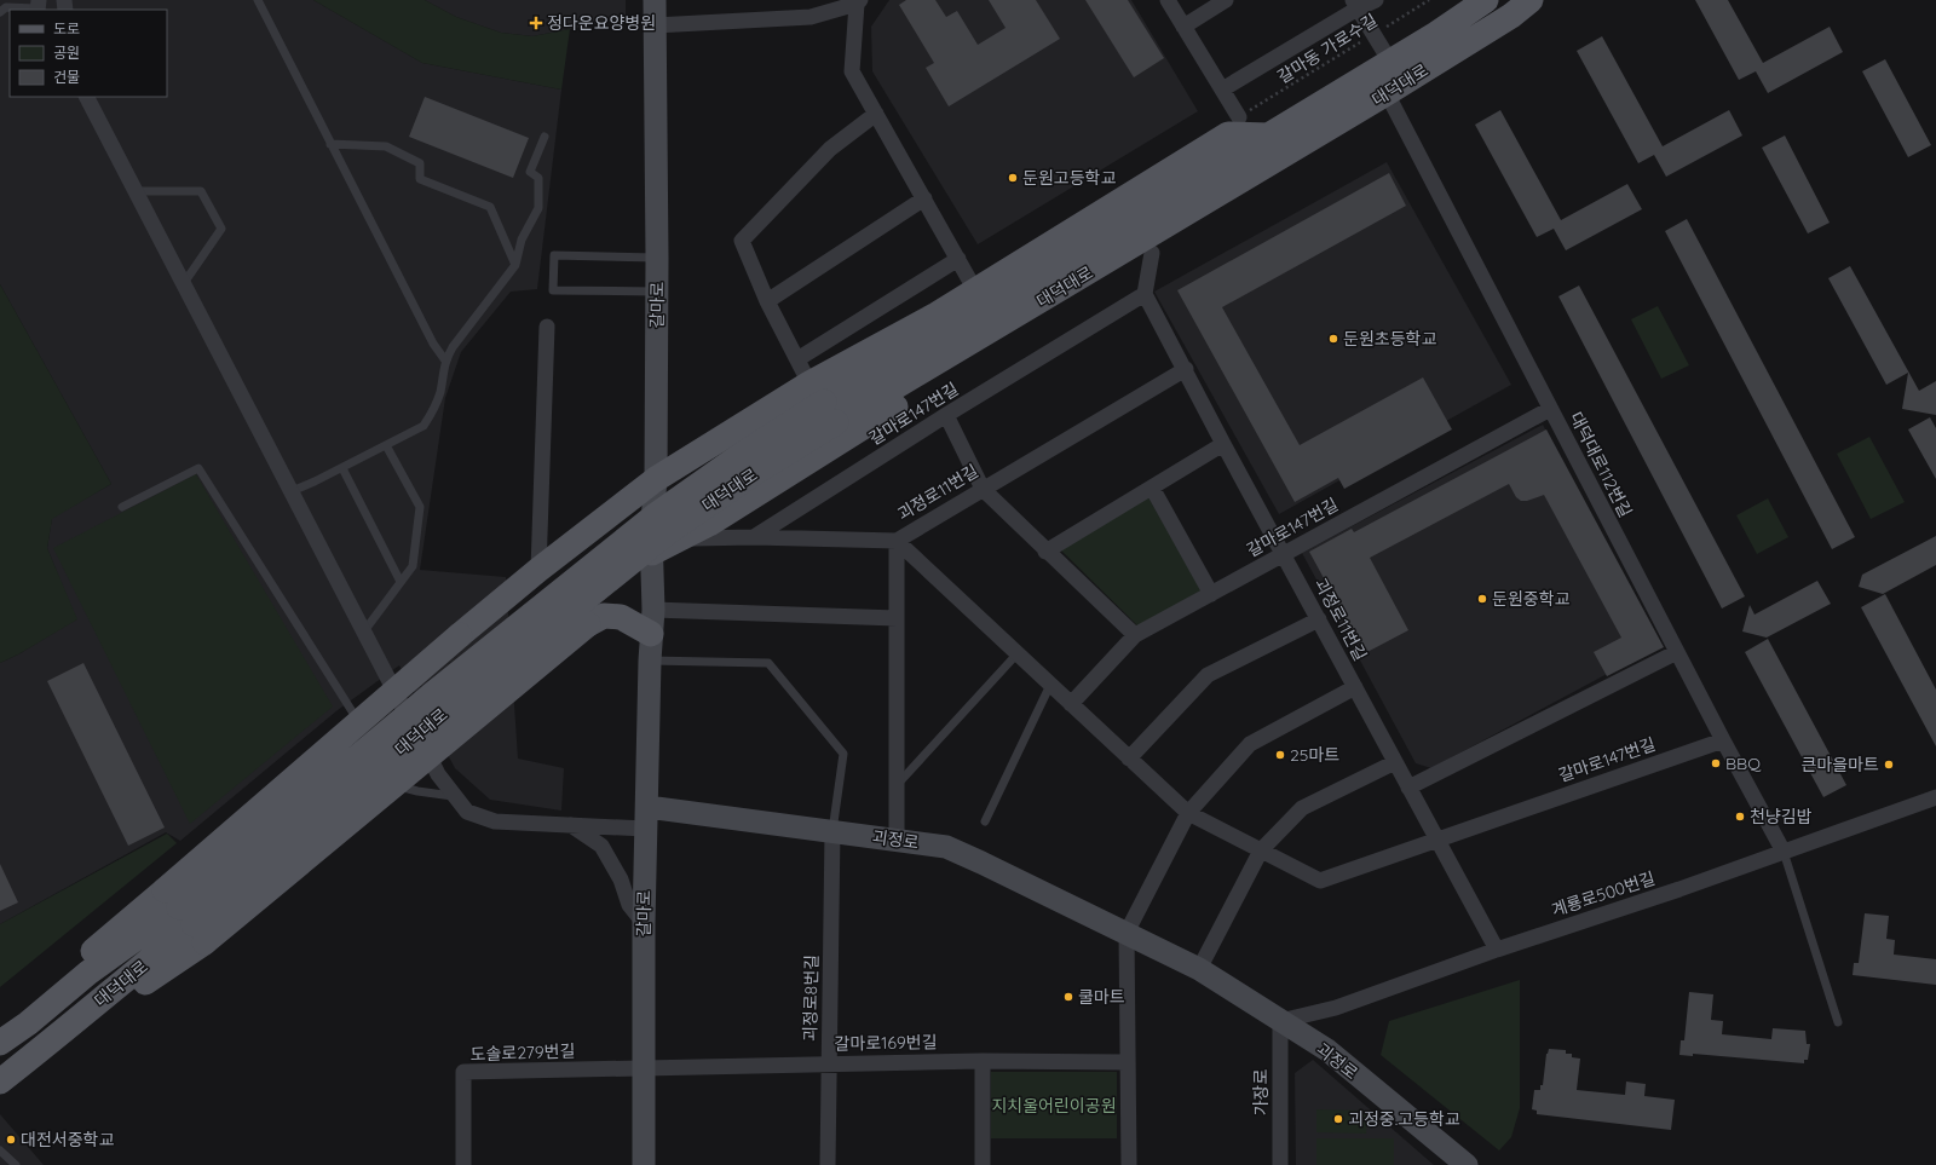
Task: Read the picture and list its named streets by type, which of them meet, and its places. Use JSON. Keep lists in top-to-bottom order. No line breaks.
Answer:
{"streets":{"main road":["대덕대로","갈마로","괴정로"],"street":["갈마로147번길","대덕대로112번길","괴정로11번길","계룡로500번길","괴정로8번길","갈마로169번길","도솔로279번길","가장로"],"path":["갈마동 가로수길"]},"crossings":[["대덕대로","대덕대로112번길"],["갈마로","괴정로"],["갈마로","갈마로169번길"],["갈마로","도솔로279번길"],["갈마로147번길","대덕대로112번길"],["갈마로147번길","괴정로11번길"],["대덕대로112번길","계룡로500번길"],["괴정로11번길","괴정로"],["괴정로11번길","계룡로500번길"],["괴정로","계룡로500번길"],["괴정로","괴정로8번길"],["괴정로","가장로"],["계룡로500번길","가장로"],["괴정로8번길","갈마로169번길"],["갈마로169번길","도솔로279번길"]],"parks":["지치울어린이공원"],"places":{"health":["정다운요양병원"],"other":["둔원고등학교","둔원초등학교","둔원중학교","25마트","BBQ","큰마을마트","천냥김밥","쿨마트","괴정중.고등학교","대전서중학교"]},"legend":["도로","공원","건물"]}
